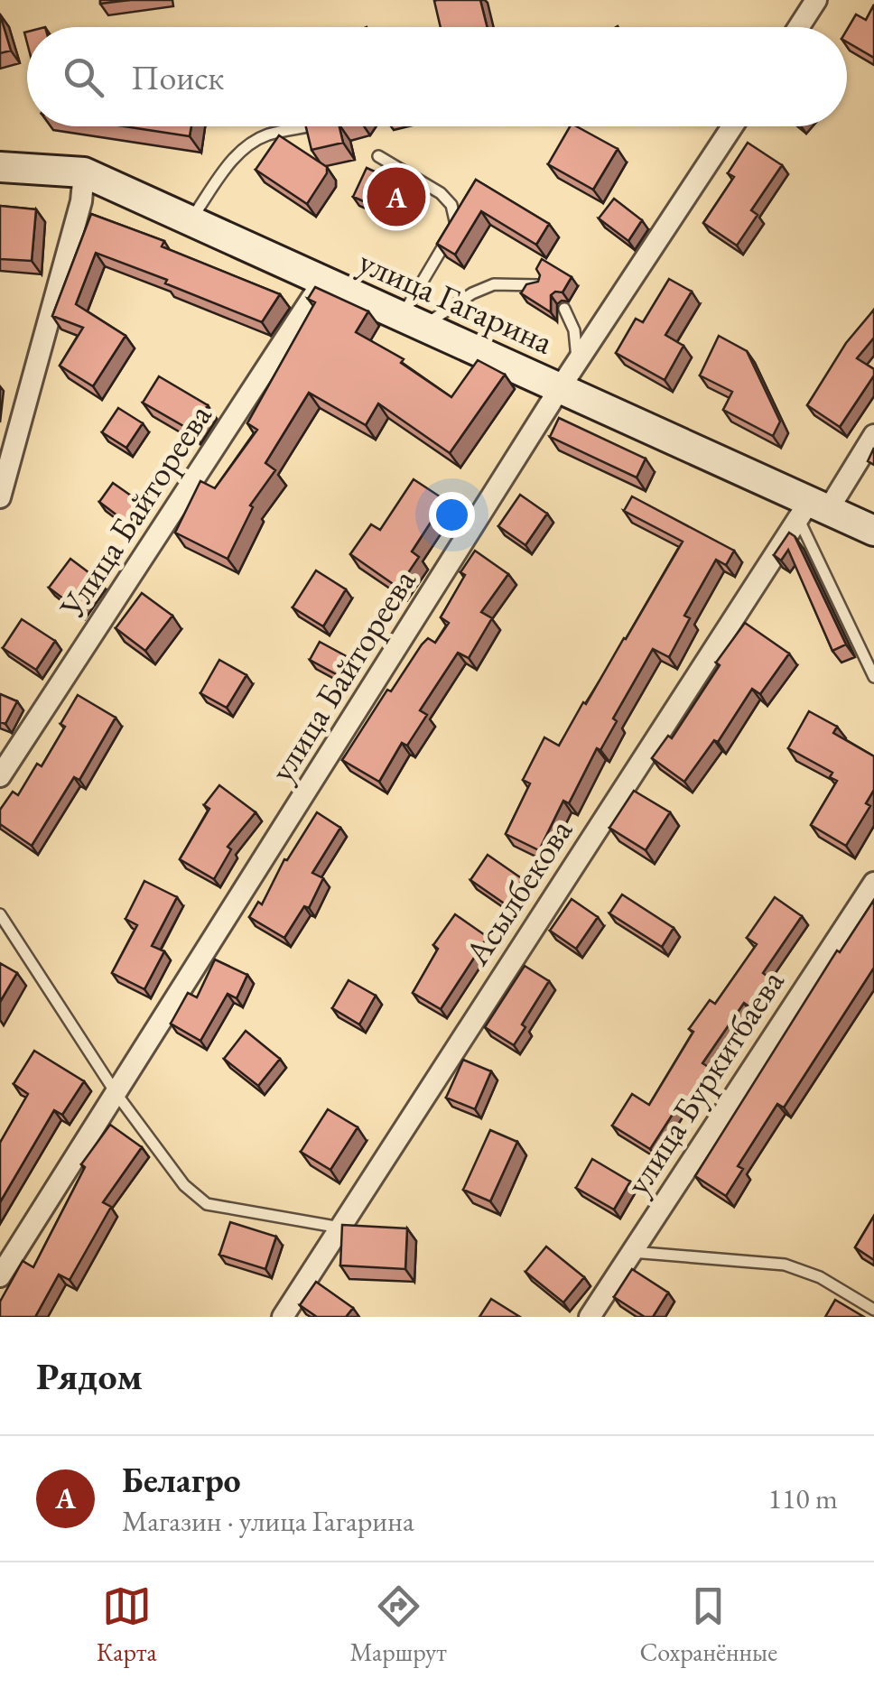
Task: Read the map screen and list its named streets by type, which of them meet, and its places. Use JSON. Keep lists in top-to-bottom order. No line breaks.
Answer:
{"streets":{"main road":["улица Гагарина"],"street":["Улица Байтореева","улица Байтореева","Асылбекова","улица Буркитбаева"]},"crossings":[["улица Гагарина","Улица Байтореева"],["улица Гагарина","улица Байтореева"],["улица Гагарина","Асылбекова"]],"page":{"search":"Поиск","pins":"A","heading":"Рядом","list":[{"mark":"A","name":"Белагро","note":"Магазин · улица Гагарина","value":"110 m"}],"nav":["Карта","Маршрут","Сохранённые"]}}
